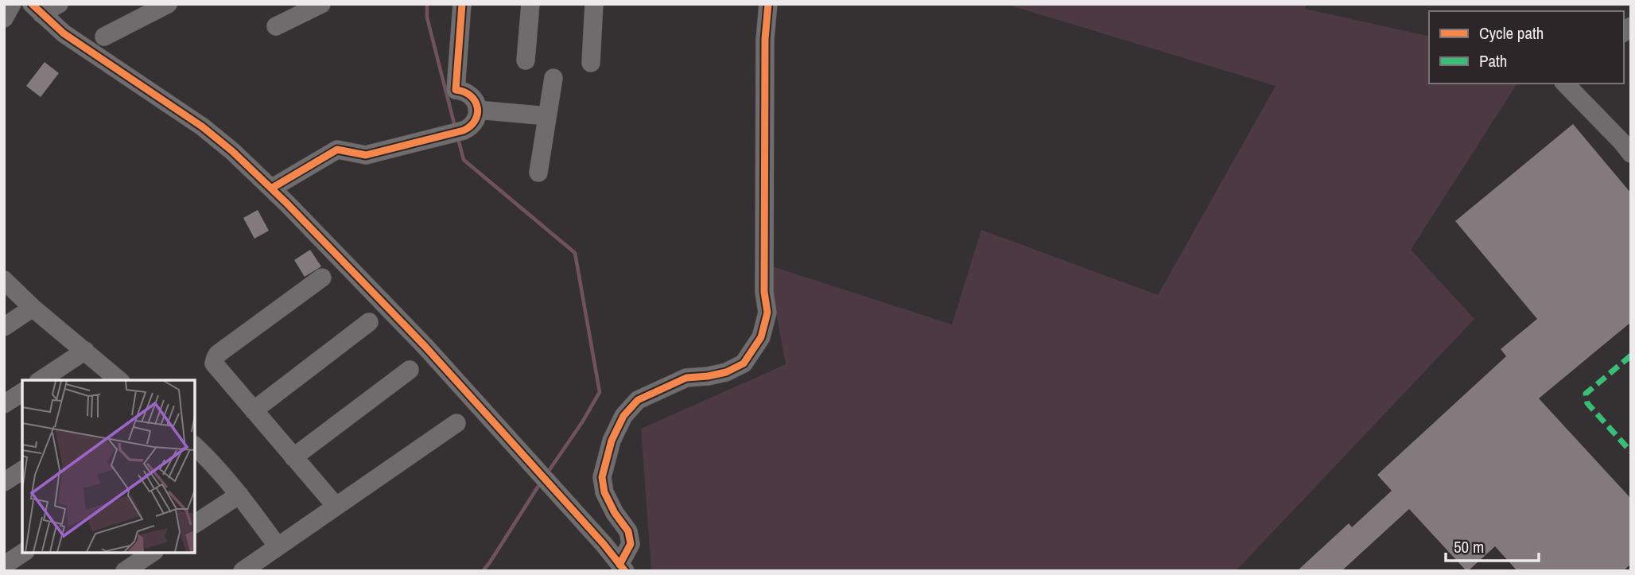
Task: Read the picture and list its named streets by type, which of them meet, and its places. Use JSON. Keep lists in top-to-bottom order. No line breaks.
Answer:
{"legend":["Cycle path","Path"],"scale_bar":"50 m"}
